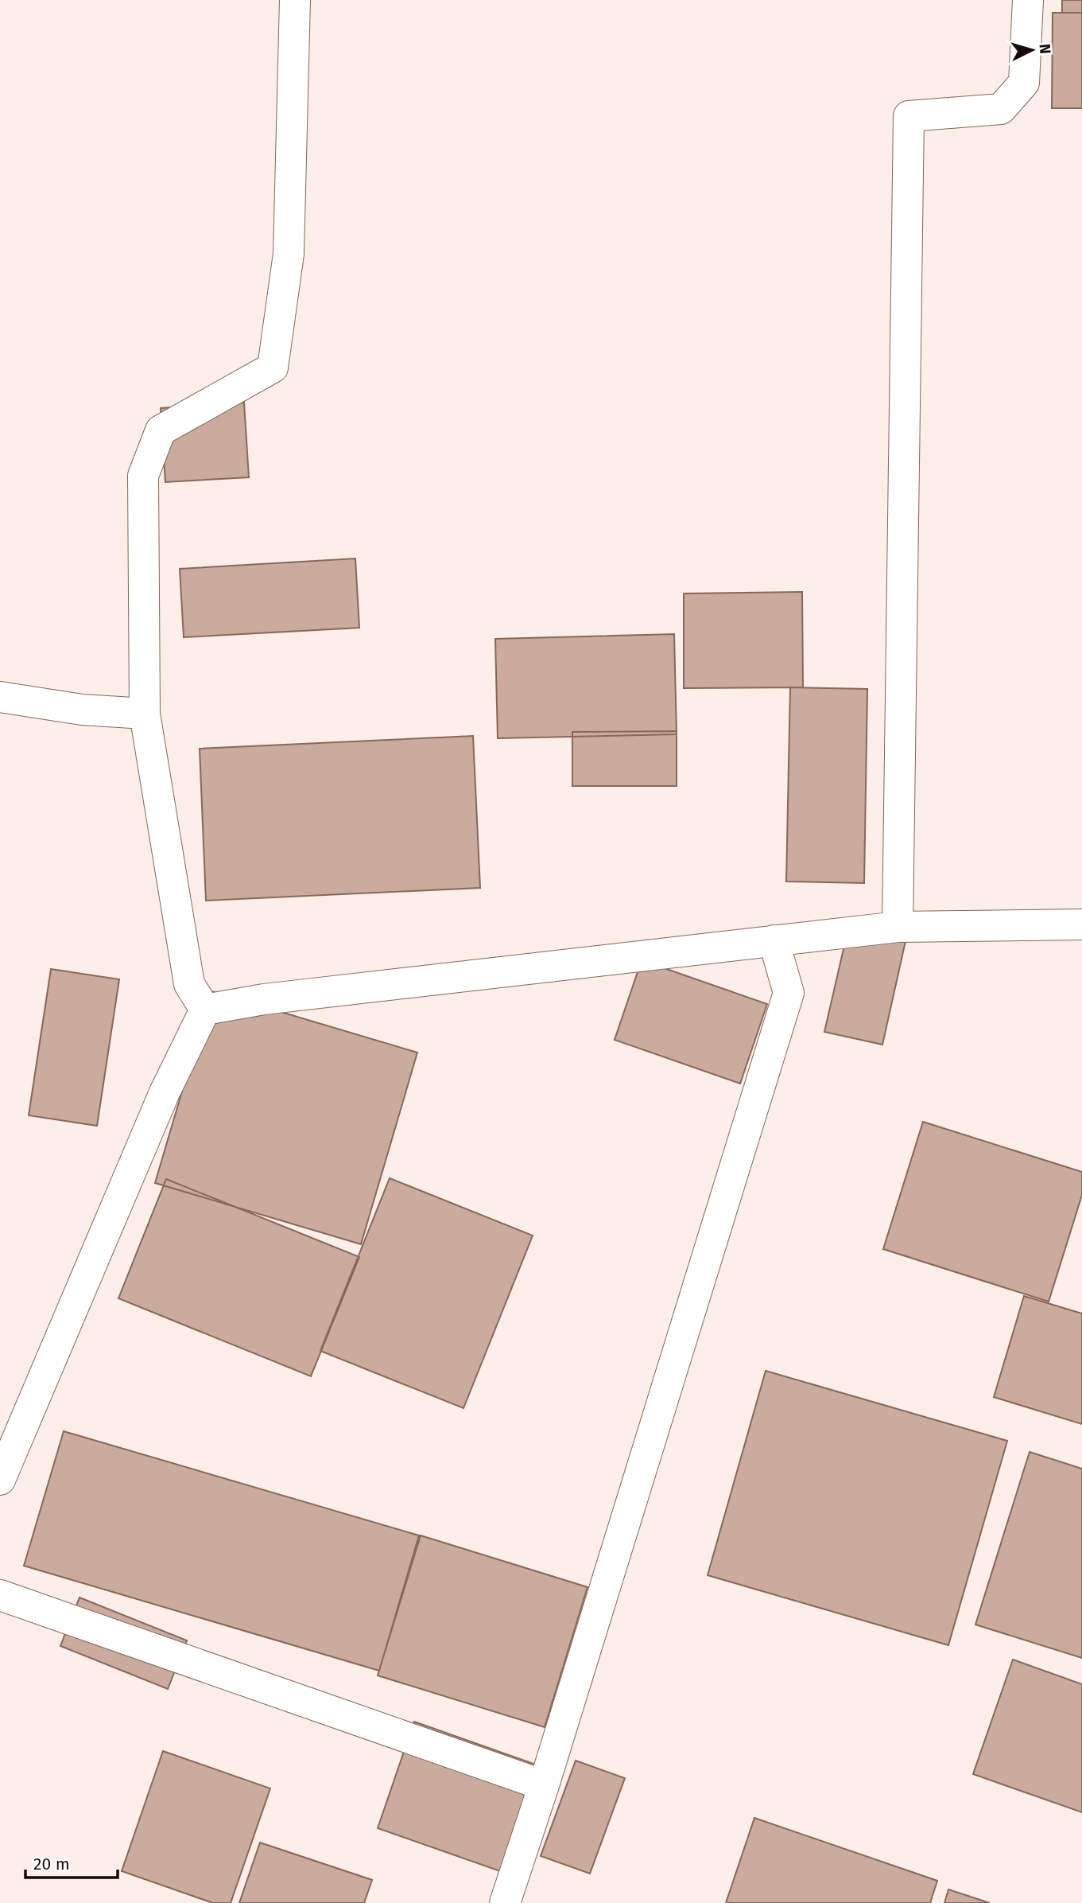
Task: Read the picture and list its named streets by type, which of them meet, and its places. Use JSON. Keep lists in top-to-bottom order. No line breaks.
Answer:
{"scale_bar":"20 m","north":"right"}
